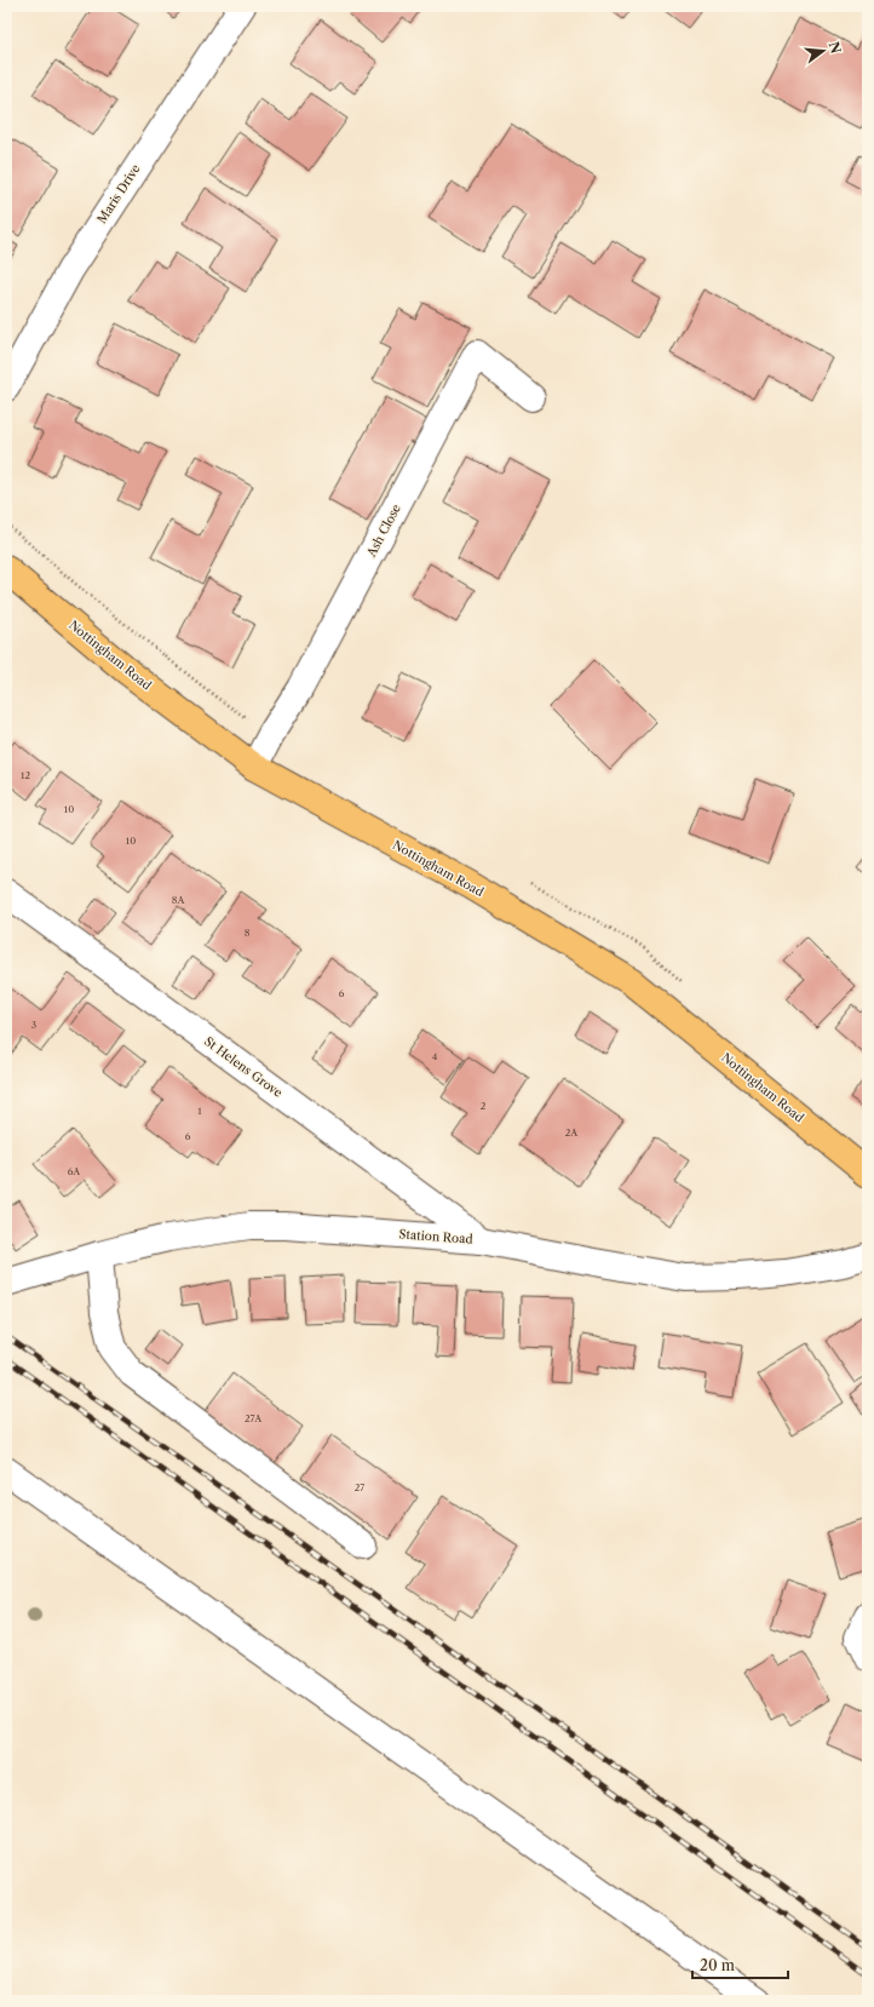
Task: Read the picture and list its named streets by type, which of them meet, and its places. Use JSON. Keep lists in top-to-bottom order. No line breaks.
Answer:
{"streets":{"main road":["Nottingham Road"],"street":["Maris Drive","Ash Close","St Helens Grove","Station Road"]},"crossings":[["Ash Close","Nottingham Road"],["St Helens Grove","Station Road"]],"house_numbers":["12","10","10","8A","8","6","3","4","2","1","2A","6","6A","27A","27"],"scale_bar":"20 m","north":"right"}
